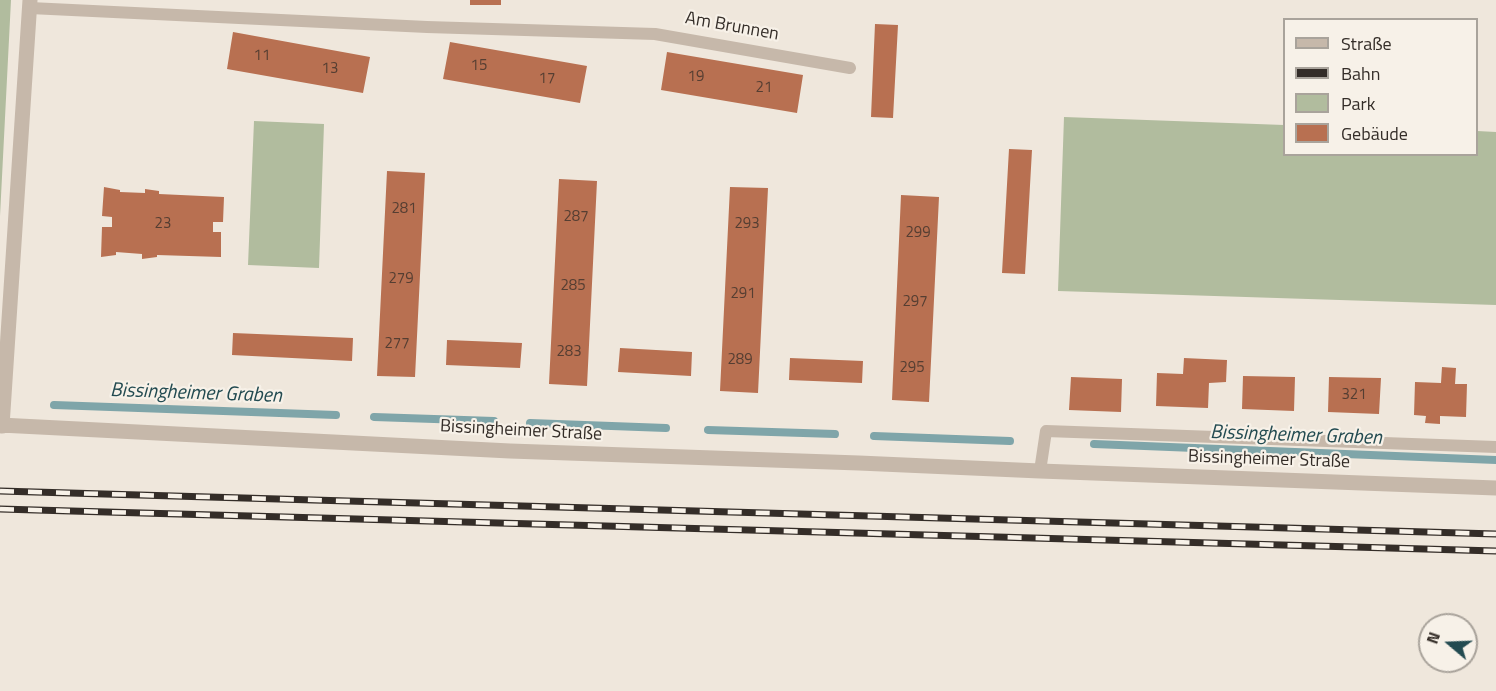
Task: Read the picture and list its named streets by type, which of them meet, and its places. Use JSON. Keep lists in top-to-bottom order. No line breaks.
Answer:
{"streets":{"street":["Am Brunnen","Bissingheimer Straße"]},"crossings":[["Am Brunnen","Bissingheimer Straße"]],"water":["Bissingheimer Graben"],"house_numbers":["11","15","13","19","17","21","281","287","23","293","299","279","285","291","297","277","283","289","295","321"],"legend":["Straße","Bahn","Park","Gebäude"],"north":"left"}
